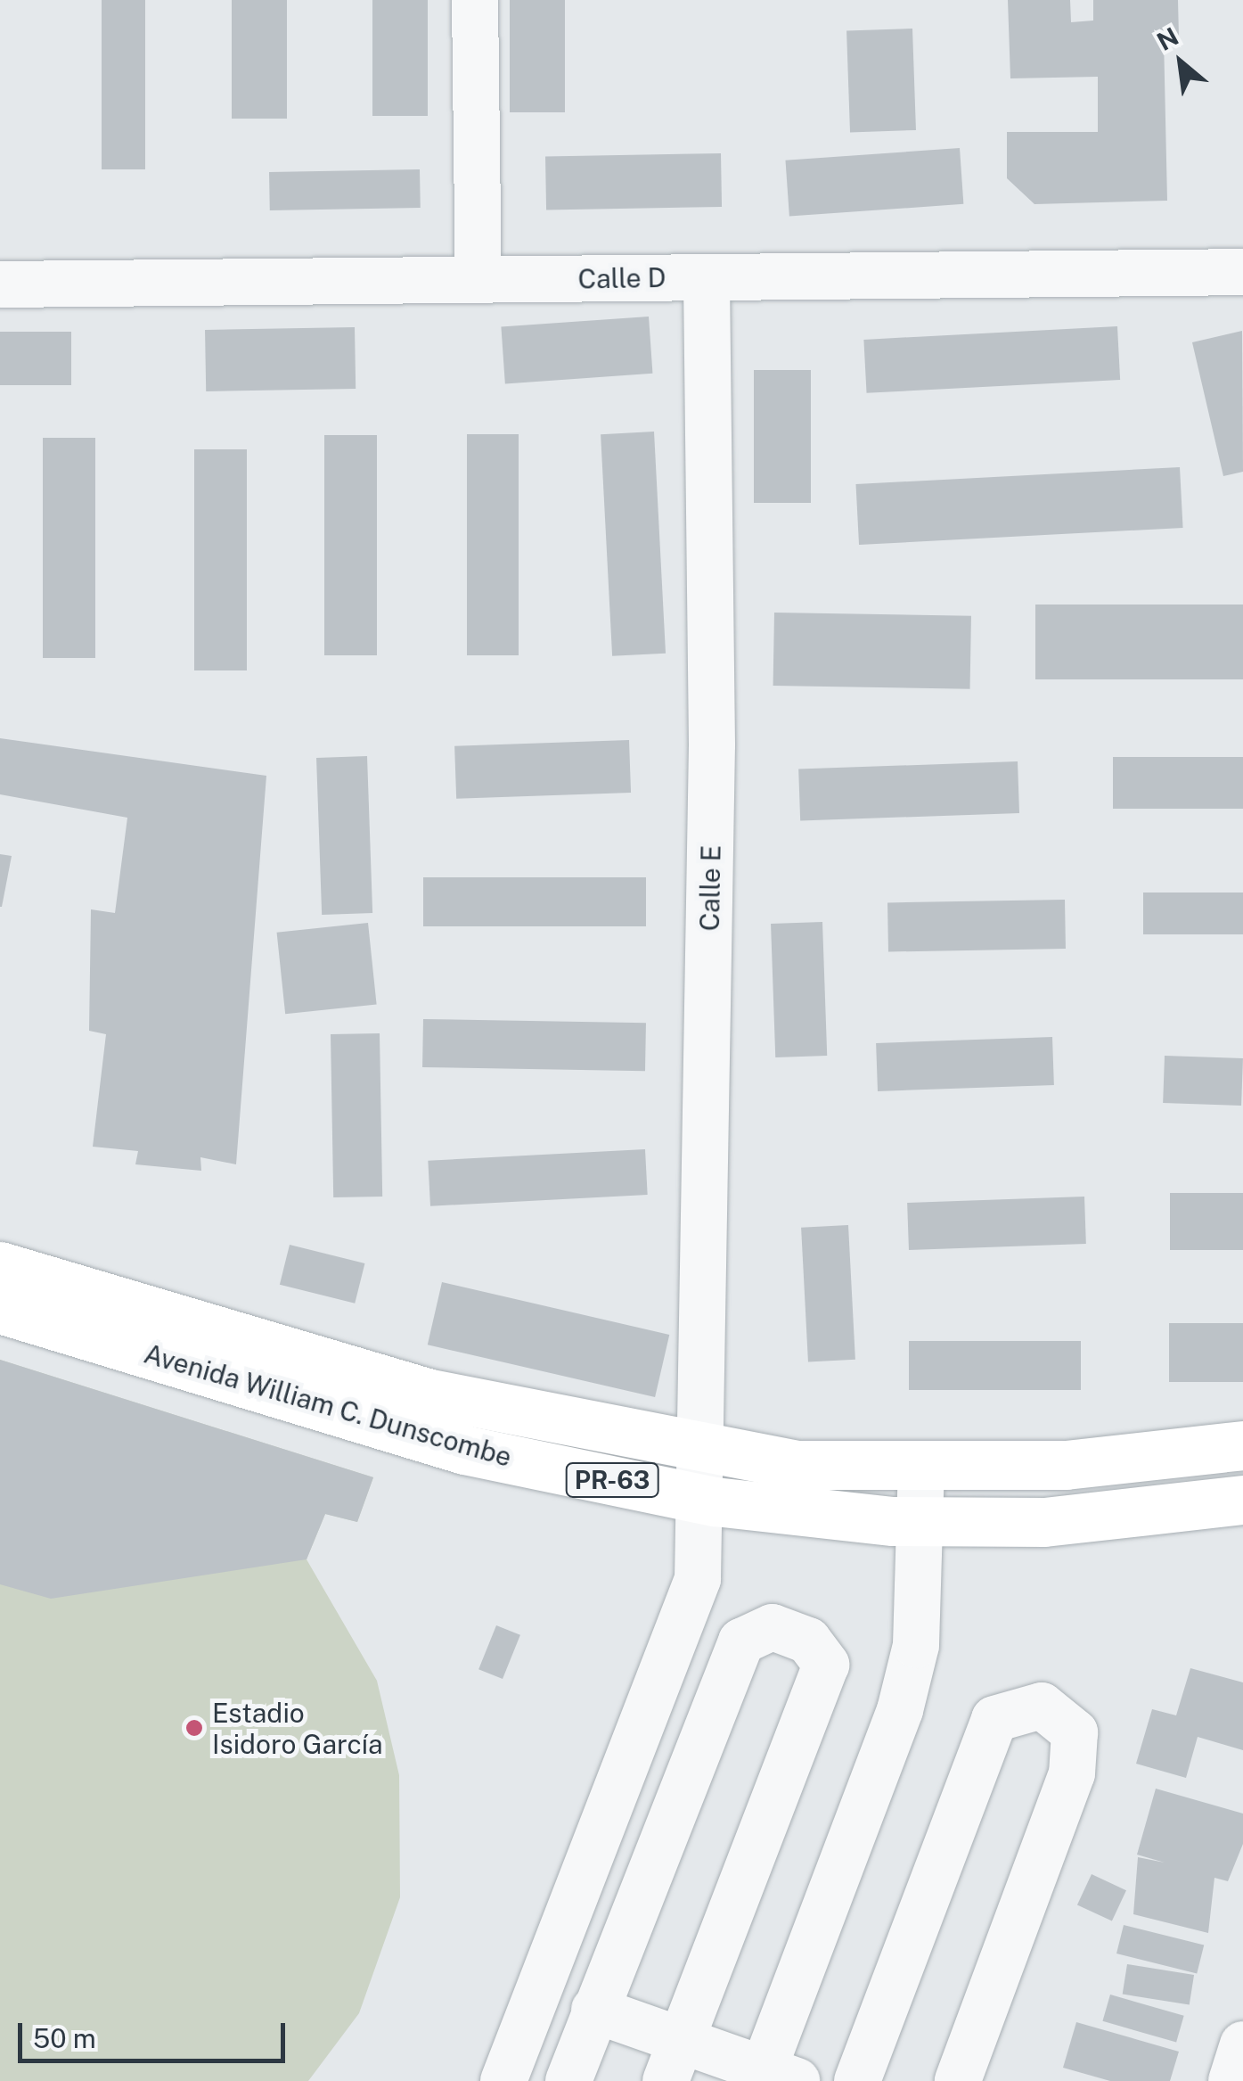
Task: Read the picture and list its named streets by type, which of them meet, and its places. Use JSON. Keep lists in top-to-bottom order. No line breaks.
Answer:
{"streets":{"main road":["Avenida William C. Dunscombe","PR-63"],"street":["Calle D","Calle E"]},"crossings":[["Calle D","Calle E"],["Calle E","Avenida William C. Dunscombe"]],"places":["Estadio Isidoro García"],"scale_bar":"50 m","north":"top left"}
